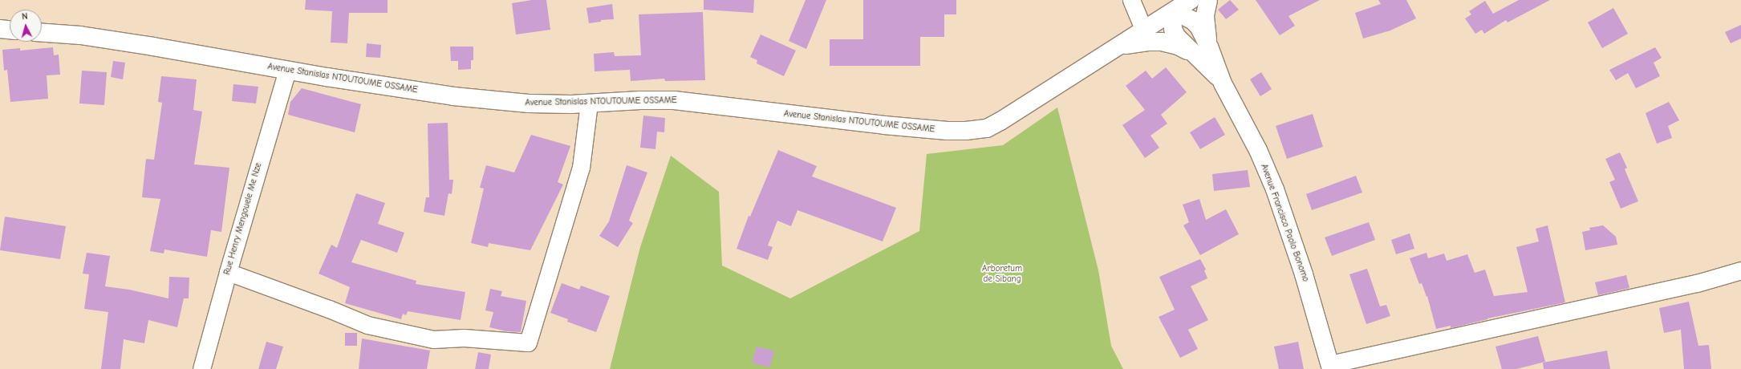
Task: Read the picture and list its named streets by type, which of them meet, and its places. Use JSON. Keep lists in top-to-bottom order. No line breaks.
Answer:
{"streets":{"street":["Avenue Stanislas NTOUTOUME OSSAME","Rue Henry Mengouele Me Nze","Avenue Francisco Paolo Bonomo"]},"crossings":[["Avenue Stanislas NTOUTOUME OSSAME","Rue Henry Mengouele Me Nze"]],"parks":["Arboretum de Sibang"],"north":"top"}
